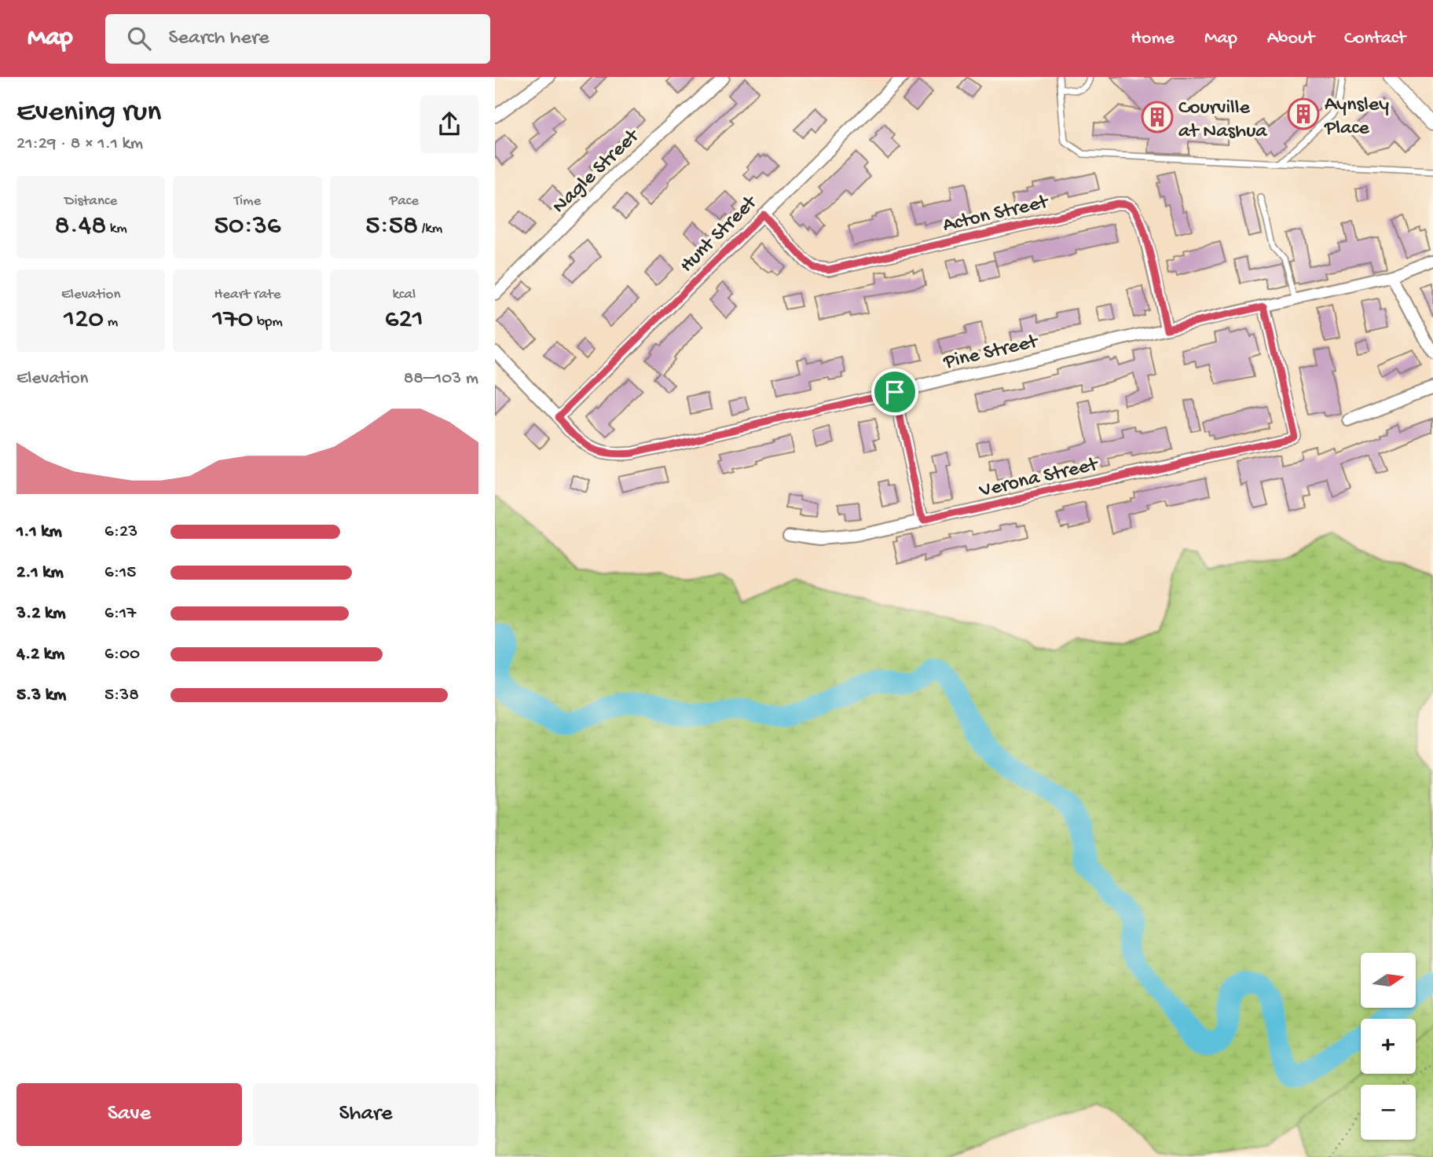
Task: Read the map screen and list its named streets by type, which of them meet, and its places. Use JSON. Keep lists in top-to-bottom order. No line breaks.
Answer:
{"streets":{"street":["Nagle Street","Acton Street","Hunt Street","Pine Street","Verona Street"]},"crossings":[["Acton Street","Hunt Street"],["Acton Street","Pine Street"],["Hunt Street","Pine Street"],["Pine Street","Verona Street"]],"places":{"building":["Aynsley Place","Courville at Nashua"]},"north":"right","page":{"header":"Map","search":"Search here","nav":["Home","Map","About","Contact"],"heading":["Evening run","21:29 · 8 × 1.1 km"],"stats":[["Distance","8.48 km"],["Time","50:36"],["Pace","5:58 /km"],["Elevation","120 m"],["Heart rate","170 bpm"],["kcal","621"]],"chart":["Elevation","88–103 m"],"list":[{"name":"1.1 km","note":"6:23"},{"name":"2.1 km","note":"6:15"},{"name":"3.2 km","note":"6:17"},{"name":"4.2 km","note":"6:00"},{"name":"5.3 km","note":"5:38"}],"map_buttons":["+","−"],"buttons":["Save","Share"]}}
